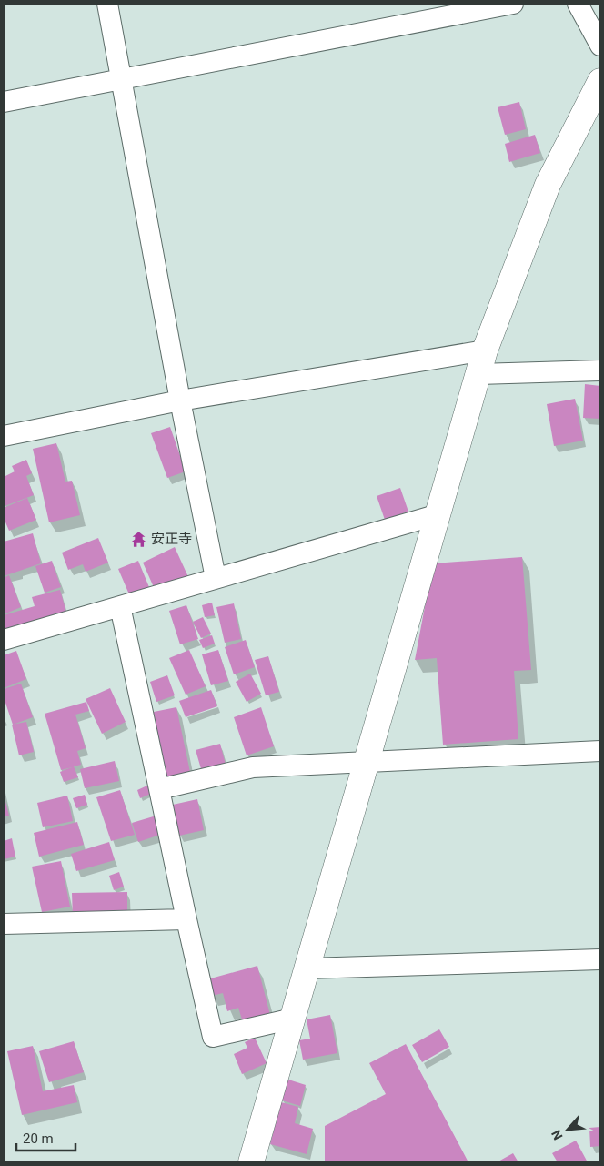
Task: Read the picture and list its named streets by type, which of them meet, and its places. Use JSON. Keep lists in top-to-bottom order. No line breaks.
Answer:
{"places":{"temple":["安正寺"]},"scale_bar":"20 m","north":"bottom left"}
